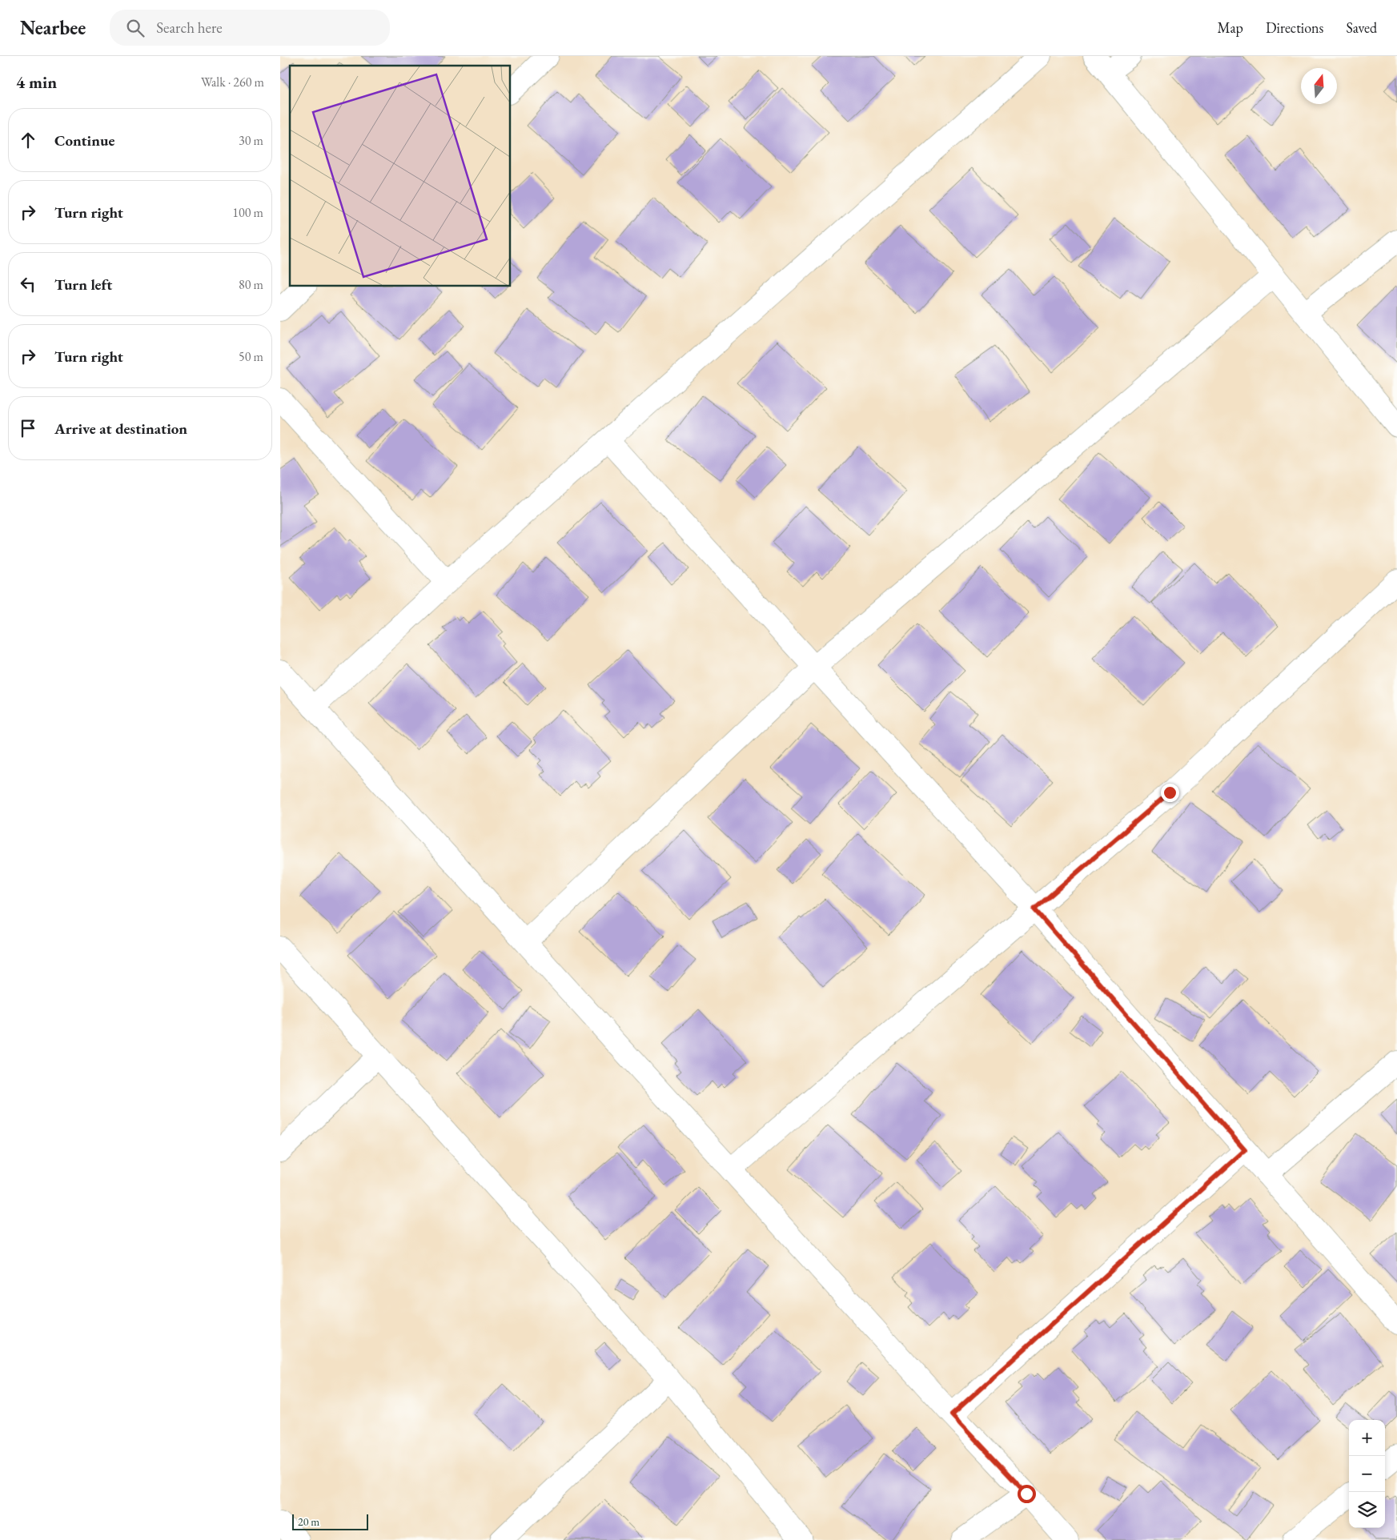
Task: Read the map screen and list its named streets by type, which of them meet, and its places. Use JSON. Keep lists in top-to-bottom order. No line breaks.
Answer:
{"scale_bar":"20 m","north":"top","page":{"header":"Nearbee","search":"Search here","nav":["Map","Directions","Saved"],"heading":["4 min","Walk · 260 m"],"list":[["Continue","30 m"],["Turn right","100 m"],["Turn left","80 m"],["Turn right","50 m"],"Arrive at destination"],"map_buttons":["+","−"],"scale":"20 m"}}
